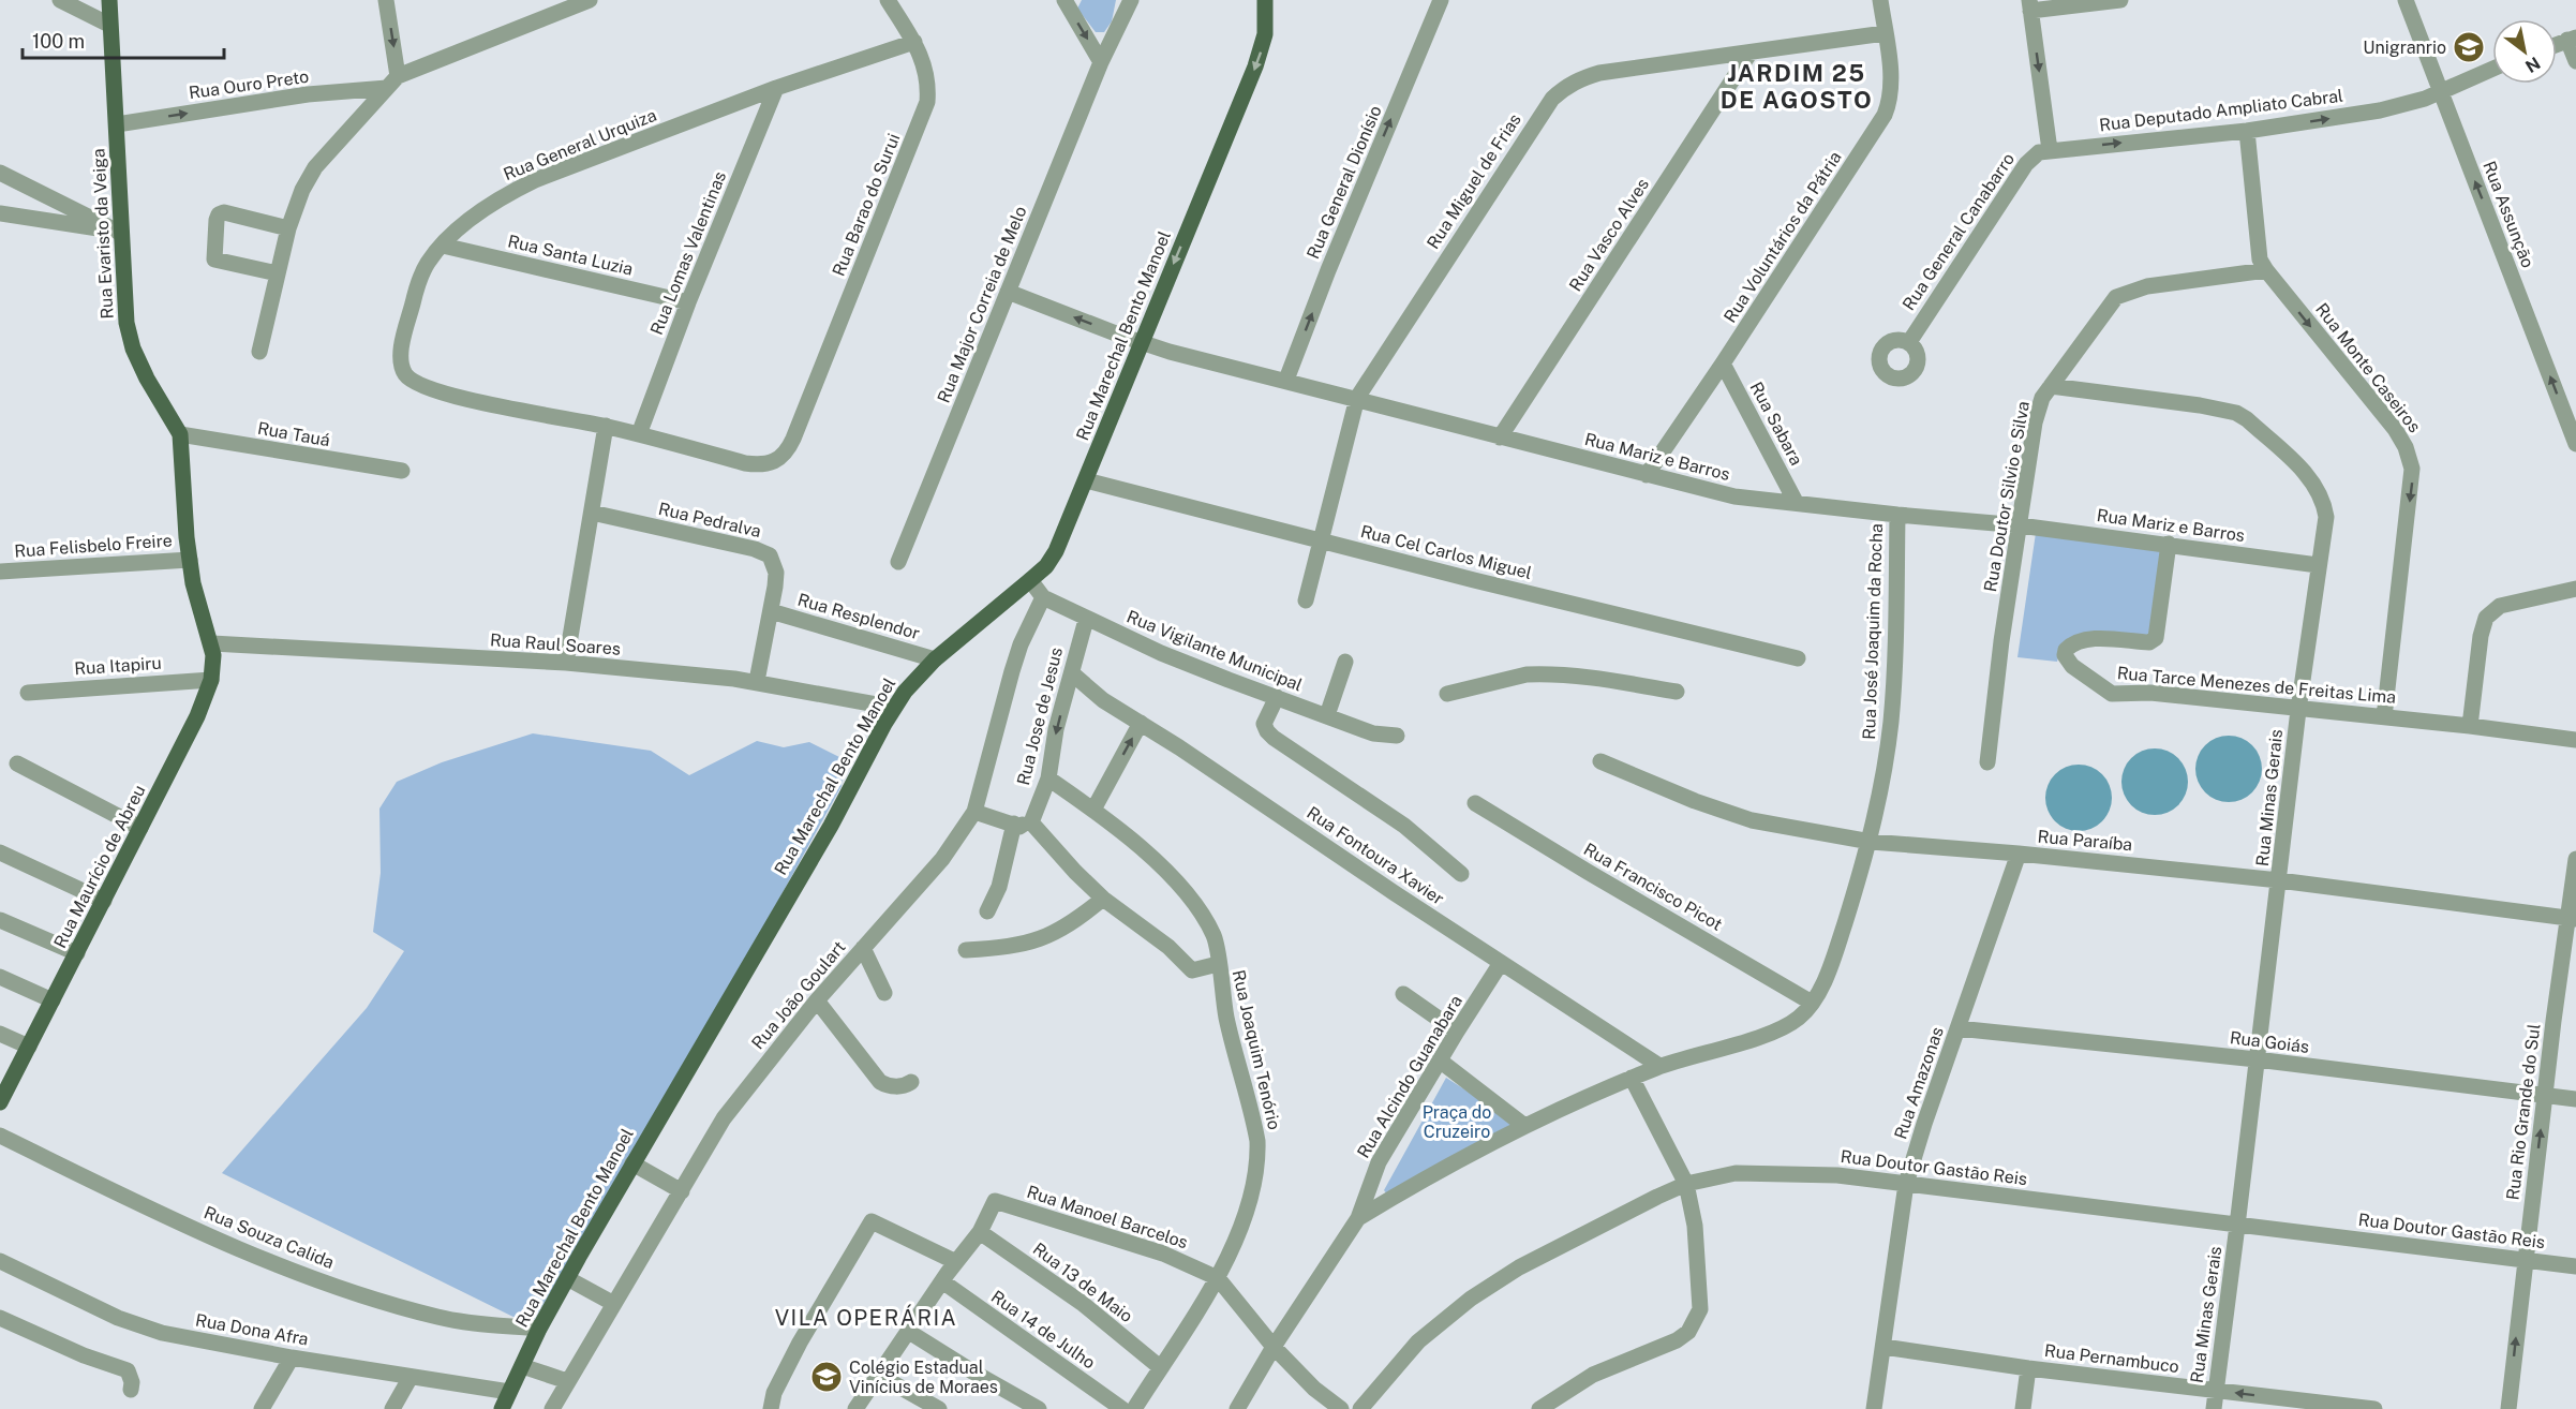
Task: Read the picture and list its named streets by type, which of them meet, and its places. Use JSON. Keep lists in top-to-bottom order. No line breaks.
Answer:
{"streets":{"main road":["Rua Evaristo da Veiga","Rua Marechal Bento Manoel","Rua Maurício de Abreu"],"street":["Rua Ouro Preto","Rua Deputado Ampliato Cabral","Rua General Urquiza","Rua Miguel de Frias","Rua General Dionísio","Rua Barao do Surui","Rua Assunção","Rua General Canabarro","Rua Vasco Alves","Rua Voluntários da Pátria","Rua Lomas Valentinas","Rua Santa Luzia","Rua Major Correia de Melo","Rua Monte Caseiros","Rua Sabara","Rua Tauá","Rua Mariz e Barros","Rua Doutor Silvio e Silva","Rua Pedralva","Rua Felisbelo Freire","Rua Cel Carlos Miguel","Rua Resplendor","Rua José Joaquim da Rocha","Rua Raul Soares","Rua Vigilante Municipal","Rua Itapiru","Rua Tarce Menezes de Freitas Lima","Rua Jose de Jesus","Rua Minas Gerais","Rua Paraíba","Rua Fontoura Xavier","Rua Francisco Picot","Rua Joāo Goulart","Rua Goiás","Rua Joaquim Tenório","Rua Alcindo Guanabara","Rua Amazonas","Rua Rio Grande do Sul","Rua Doutor Gastão Reis","Rua Manoel Barcelos","Rua Souza Calida","Rua 13 de Maio","Rua Dona Afra","Rua 14 de Julho","Rua Pernambuco"]},"crossings":[["Rua Ouro Preto","Rua Evaristo da Veiga"],["Rua Deputado Ampliato Cabral","Rua Assunção"],["Rua Deputado Ampliato Cabral","Rua General Canabarro"],["Rua Deputado Ampliato Cabral","Rua Monte Caseiros"],["Rua General Urquiza","Rua Barao do Surui"],["Rua General Urquiza","Rua Lomas Valentinas"],["Rua General Urquiza","Rua Santa Luzia"],["Rua Miguel de Frias","Rua Vasco Alves"],["Rua Miguel de Frias","Rua Voluntários da Pátria"],["Rua Miguel de Frias","Rua Mariz e Barros"],["Rua Miguel de Frias","Rua Cel Carlos Miguel"],["Rua General Dionísio","Rua Mariz e Barros"],["Rua Evaristo da Veiga","Rua Tauá"],["Rua Evaristo da Veiga","Rua Felisbelo Freire"],["Rua Evaristo da Veiga","Rua Raul Soares"],["Rua Evaristo da Veiga","Rua Maurício de Abreu"],["Rua Vasco Alves","Rua Mariz e Barros"],["Rua Voluntários da Pátria","Rua Sabara"],["Rua Voluntários da Pátria","Rua Mariz e Barros"],["Rua Lomas Valentinas","Rua Santa Luzia"],["Rua Major Correia de Melo","Rua Mariz e Barros"],["Rua Marechal Bento Manoel","Rua Mariz e Barros"],["Rua Marechal Bento Manoel","Rua Cel Carlos Miguel"],["Rua Marechal Bento Manoel","Rua Resplendor"],["Rua Marechal Bento Manoel","Rua Raul Soares"],["Rua Marechal Bento Manoel","Rua Vigilante Municipal"],["Rua Marechal Bento Manoel","Rua Souza Calida"],["Rua Marechal Bento Manoel","Rua Dona Afra"],["Rua Monte Caseiros","Rua Doutor Silvio e Silva"],["Rua Monte Caseiros","Rua Tarce Menezes de Freitas Lima"],["Rua Sabara","Rua Mariz e Barros"],["Rua Mariz e Barros","Rua Doutor Silvio e Silva"],["Rua Mariz e Barros","Rua José Joaquim da Rocha"],["Rua Mariz e Barros","Rua Tarce Menezes de Freitas Lima"],["Rua Mariz e Barros","Rua Minas Gerais"],["Rua Doutor Silvio e Silva","Rua Minas Gerais"],["Rua Pedralva","Rua Resplendor"],["Rua Pedralva","Rua Raul Soares"],["Rua José Joaquim da Rocha","Rua Paraíba"],["Rua José Joaquim da Rocha","Rua Fontoura Xavier"],["Rua José Joaquim da Rocha","Rua Francisco Picot"],["Rua José Joaquim da Rocha","Rua Alcindo Guanabara"],["Rua Raul Soares","Rua Maurício de Abreu"],["Rua Vigilante Municipal","Rua Jose de Jesus"],["Rua Vigilante Municipal","Rua Joāo Goulart"],["Rua Itapiru","Rua Maurício de Abreu"],["Rua Tarce Menezes de Freitas Lima","Rua Minas Gerais"],["Rua Jose de Jesus","Rua Fontoura Xavier"],["Rua Jose de Jesus","Rua Joaquim Tenório"],["Rua Minas Gerais","Rua Paraíba"],["Rua Minas Gerais","Rua Goiás"],["Rua Minas Gerais","Rua Doutor Gastão Reis"],["Rua Minas Gerais","Rua Pernambuco"],["Rua Paraíba","Rua Amazonas"],["Rua Paraíba","Rua Rio Grande do Sul"],["Rua Fontoura Xavier","Rua Alcindo Guanabara"],["Rua Goiás","Rua Amazonas"],["Rua Goiás","Rua Rio Grande do Sul"],["Rua Joaquim Tenório","Rua Manoel Barcelos"],["Rua Joaquim Tenório","Rua 13 de Maio"],["Rua Alcindo Guanabara","Rua Manoel Barcelos"],["Rua Amazonas","Rua Doutor Gastão Reis"],["Rua Amazonas","Rua Pernambuco"],["Rua Rio Grande do Sul","Rua Doutor Gastão Reis"],["Rua Manoel Barcelos","Rua 13 de Maio"]],"one_way":["Rua Ouro Preto","Rua Deputado Ampliato Cabral","Rua General Dionísio","Rua Assunção","Rua Monte Caseiros","Rua Rio Grande do Sul"],"districts":["JARDIM 25 DE AGOSTO","VILA OPERÁRIA"],"parks":["Praça do Cruzeiro"],"places":{"school or university":["Unigranrio","Colégio Estadual Vinícius de Moraes"]},"scale_bar":"100 m","north":"bottom right"}
